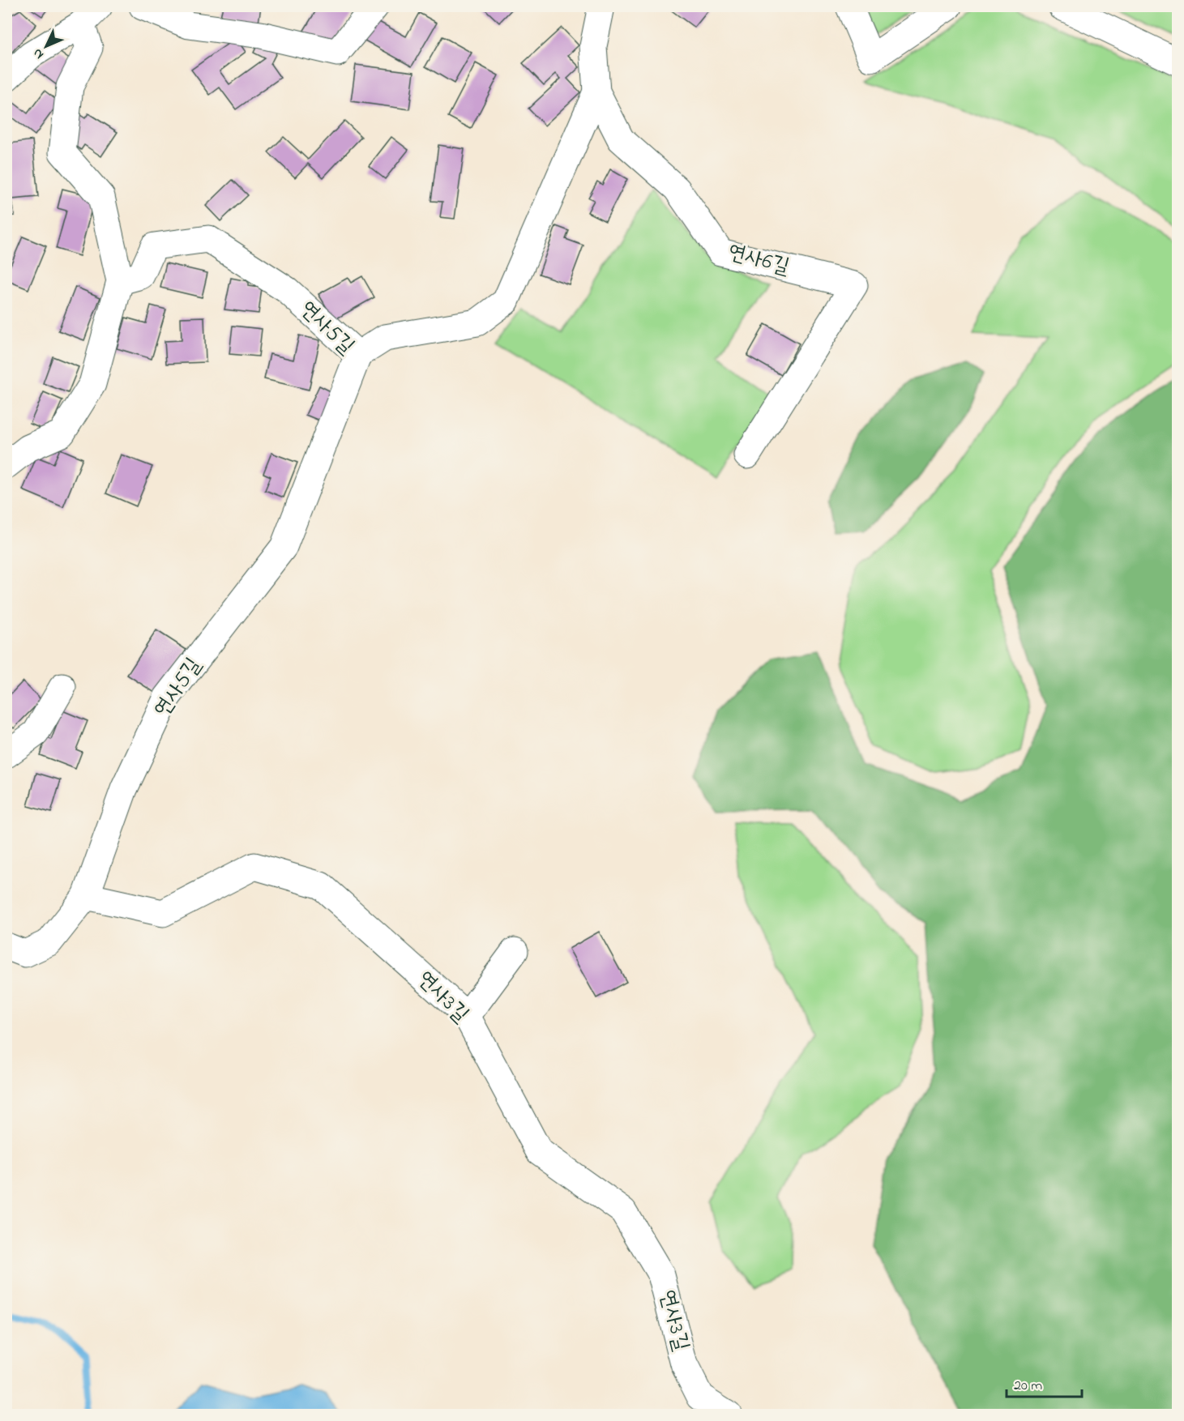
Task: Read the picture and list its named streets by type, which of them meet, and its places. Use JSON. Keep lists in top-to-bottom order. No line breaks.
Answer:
{"streets":{"street":["연사6길","연사5길","연사3길"]},"crossings":[["연사5길","연사3길"]],"scale_bar":"20 m","north":"bottom left"}
